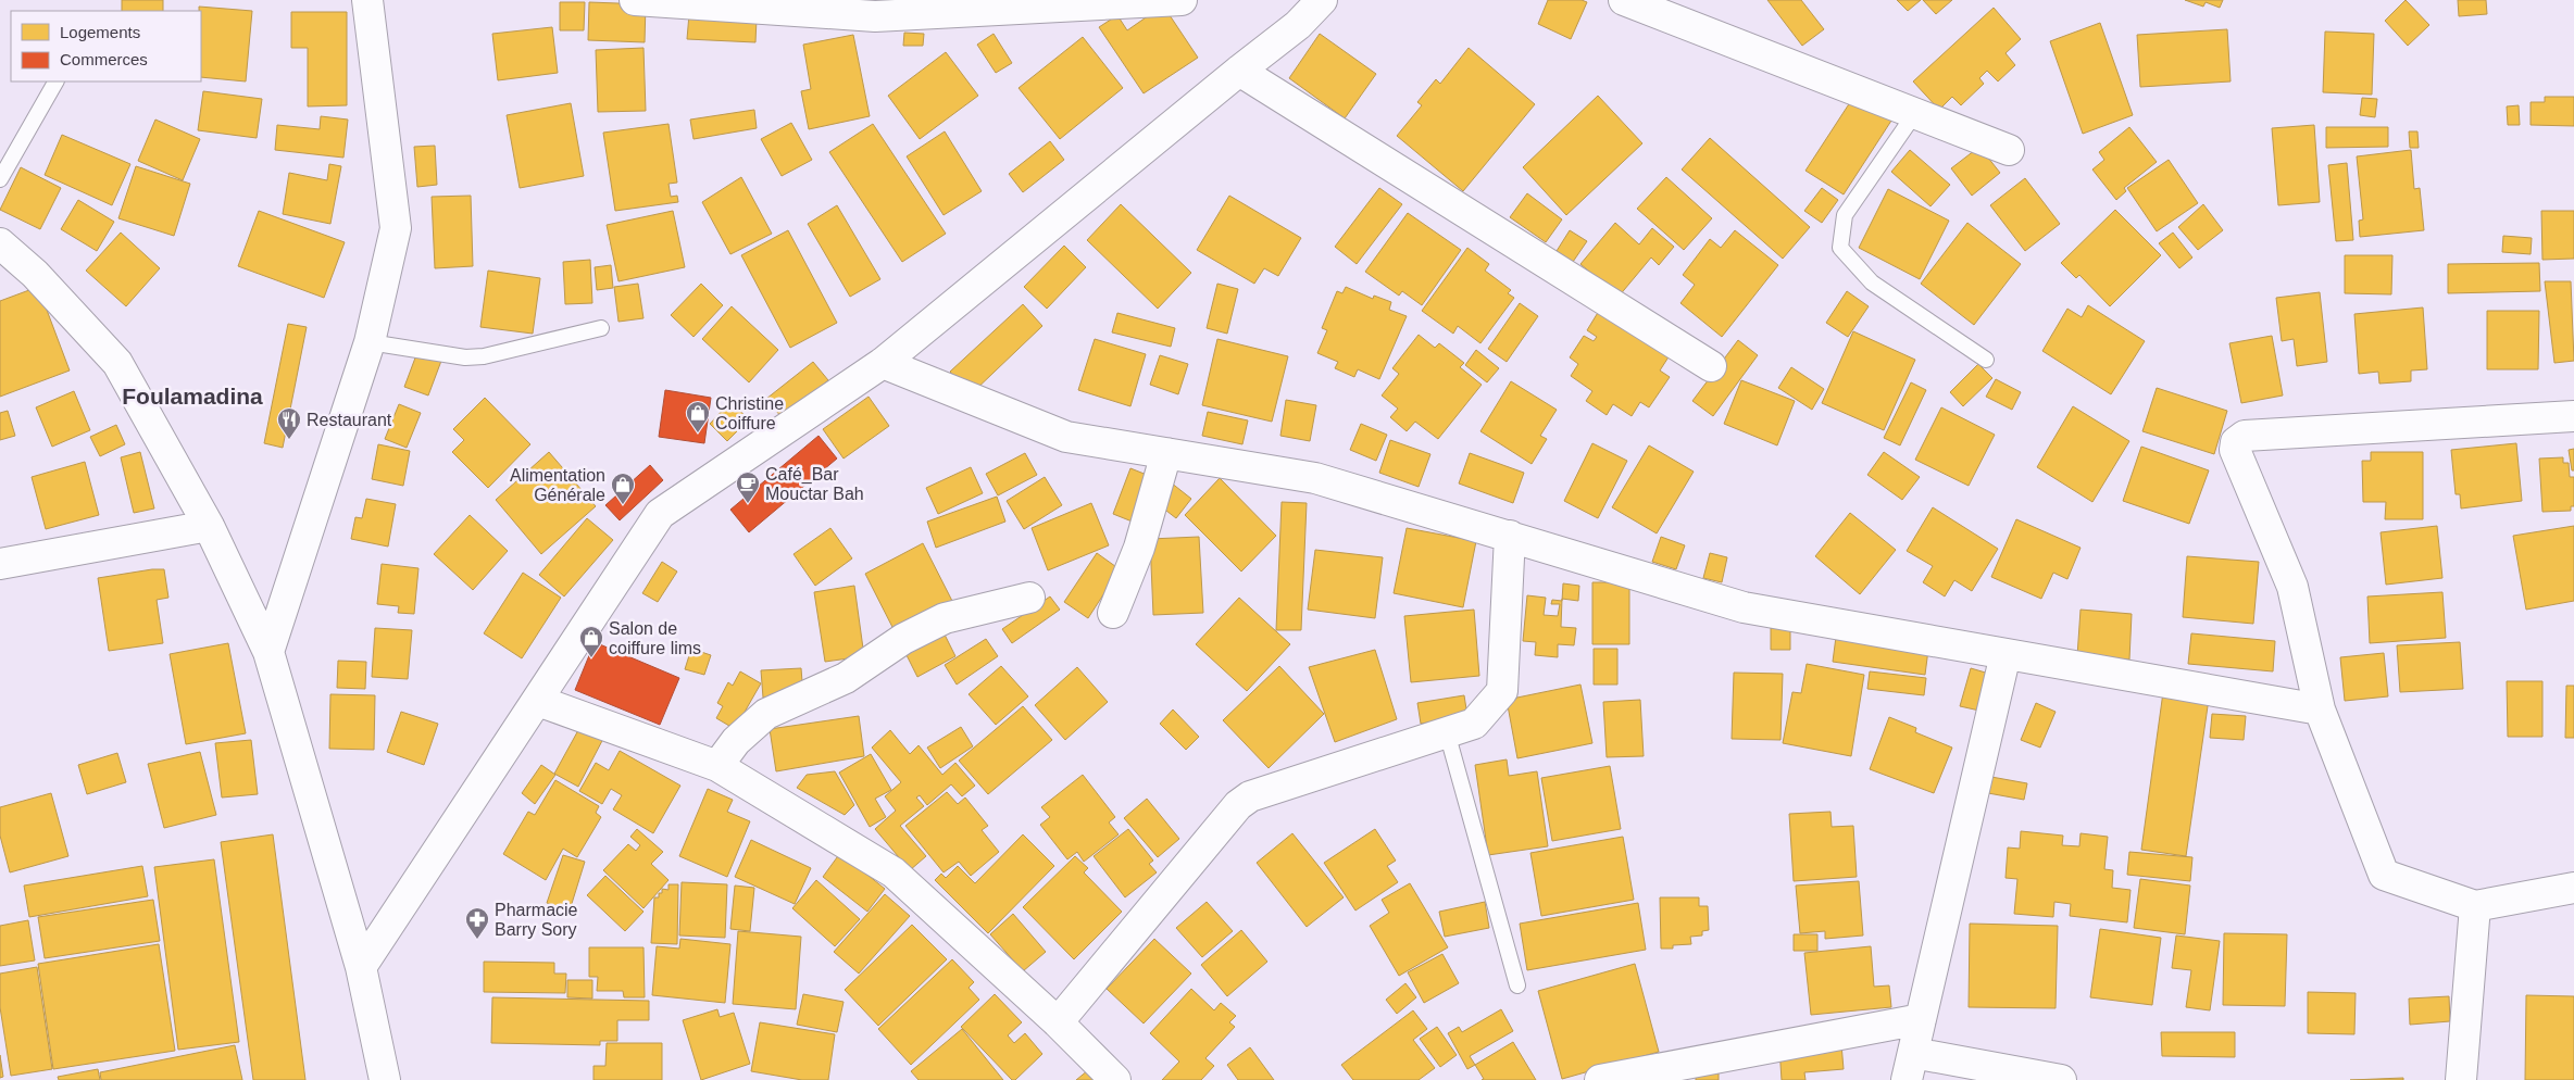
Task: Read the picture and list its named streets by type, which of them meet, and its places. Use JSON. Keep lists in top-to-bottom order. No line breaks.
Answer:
{"districts":["Foulamadina"],"places":{"shop":["Christine Coiffure","Alimentation Générale","Salon de coiffure lims"],"restaurant":["Restaurant"],"cafe":["Café_Bar Mouctar Bah"],"pharmacy":["Pharmacie Barry Sory"]},"legend":["Logements","Commerces"]}
